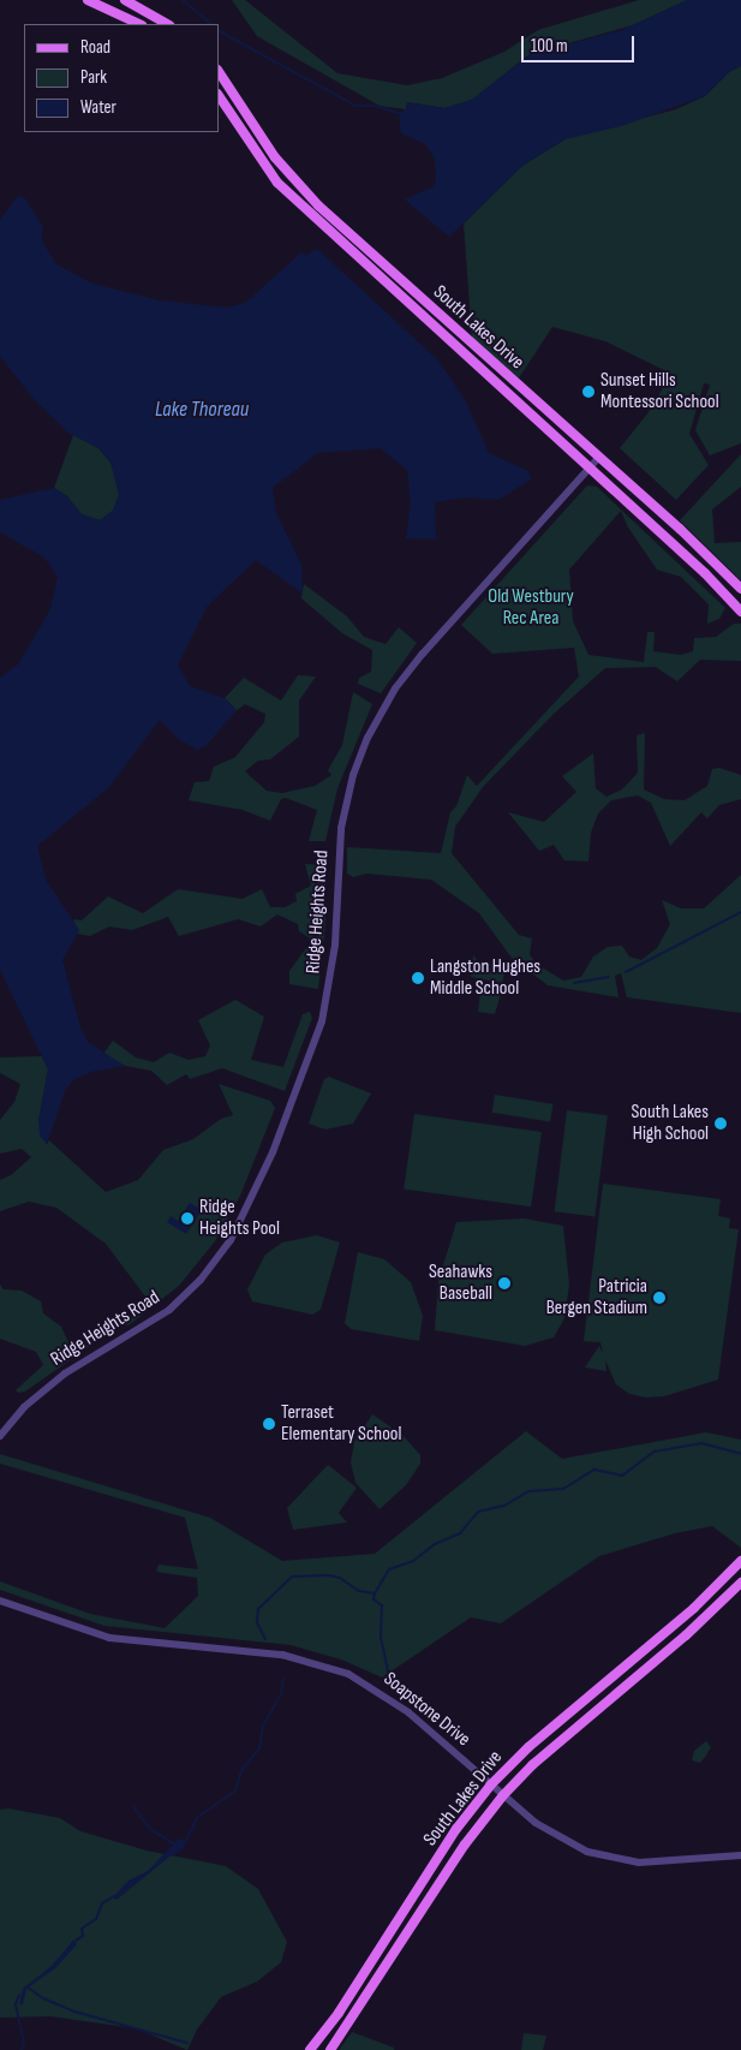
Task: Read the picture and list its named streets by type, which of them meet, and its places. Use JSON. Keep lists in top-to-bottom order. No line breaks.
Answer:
{"streets":{"main road":["South Lakes Drive"],"street":["Ridge Heights Road","Soapstone Drive"]},"crossings":[["South Lakes Drive","Ridge Heights Road"],["South Lakes Drive","Soapstone Drive"]],"water":["Lake Thoreau"],"parks":["Old Westbury Rec Area"],"places":["Sunset Hills Montessori School","Langston Hughes Middle School","South Lakes High School","Ridge Heights Pool","Seahawks Baseball","Patricia Bergen Stadium","Terraset Elementary School"],"legend":["Road","Park","Water"],"scale_bar":"100 m"}
